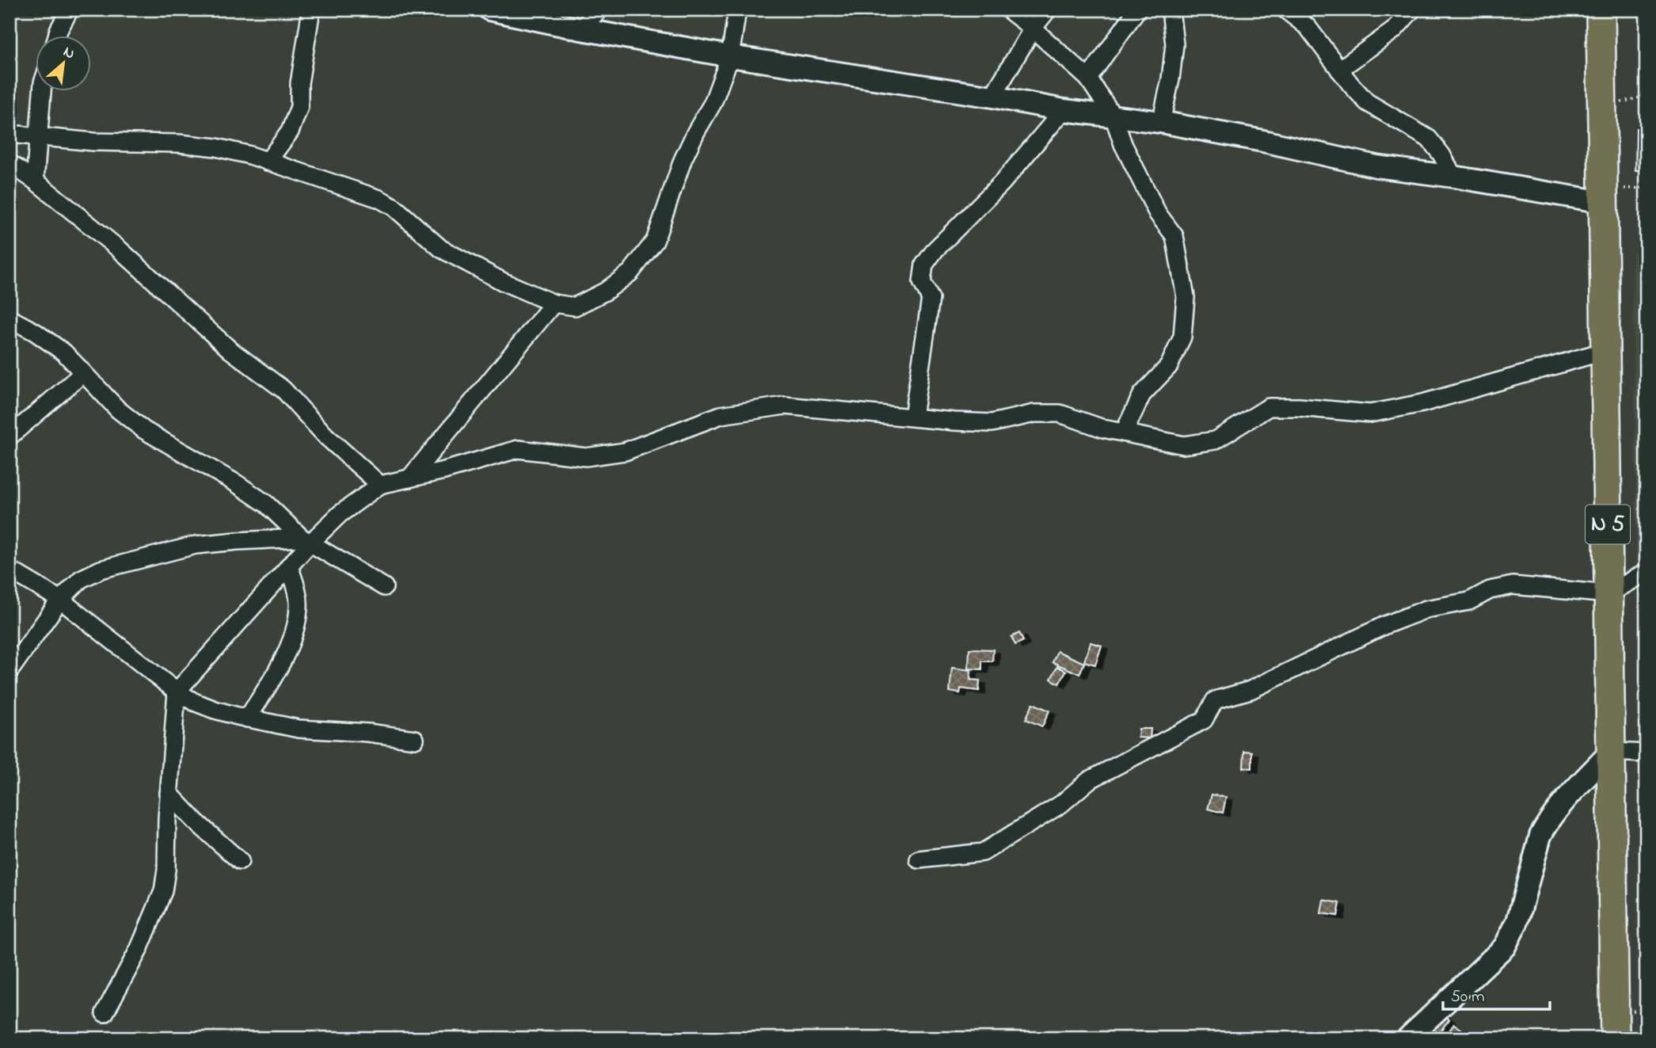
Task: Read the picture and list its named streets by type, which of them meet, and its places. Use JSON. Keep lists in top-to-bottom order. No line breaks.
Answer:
{"streets":{"highway":["N 5"]},"scale_bar":"50 m","north":"top right"}
